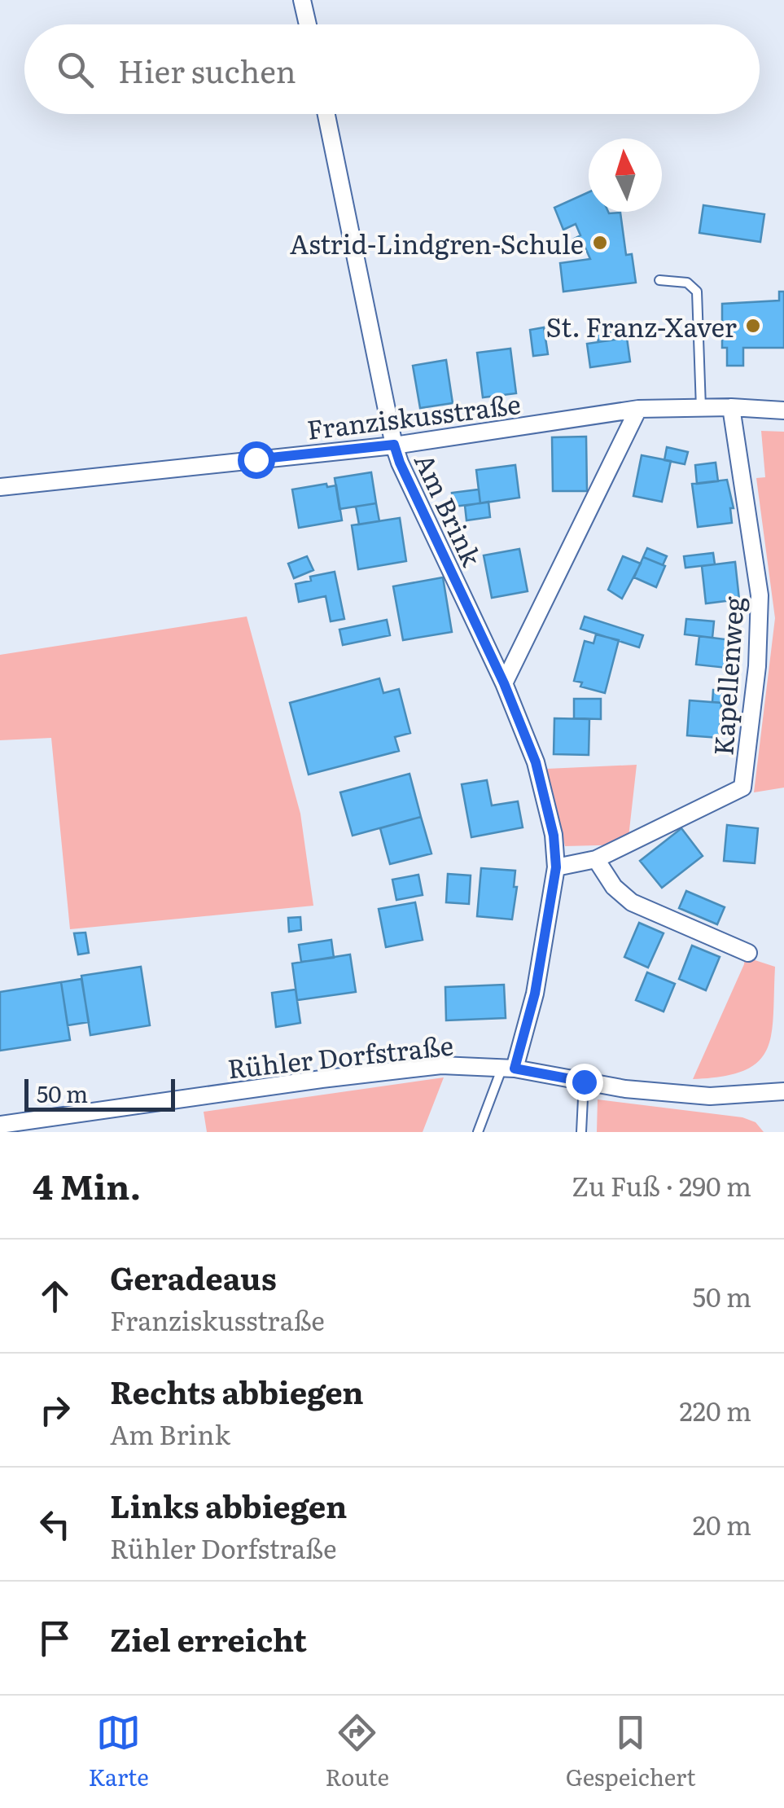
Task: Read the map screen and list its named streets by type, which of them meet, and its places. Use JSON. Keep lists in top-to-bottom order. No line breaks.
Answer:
{"streets":{"street":["Franziskusstraße","Am Brink","Kapellenweg","Rühler Dorfstraße"]},"crossings":[["Franziskusstraße","Am Brink"],["Franziskusstraße","Kapellenweg"],["Am Brink","Kapellenweg"],["Am Brink","Rühler Dorfstraße"]],"places":["Astrid-Lindgren-Schule","St. Franz-Xaver"],"scale_bar":"50 m","north":"top","page":{"search":"Hier suchen","scale":"50 m","heading":["4 Min.","Zu Fuß · 290 m"],"list":[["Geradeaus","Franziskusstraße","50 m"],["Rechts abbiegen","Am Brink","220 m"],["Links abbiegen","Rühler Dorfstraße","20 m"],"Ziel erreicht"],"nav":["Karte","Route","Gespeichert"]}}
